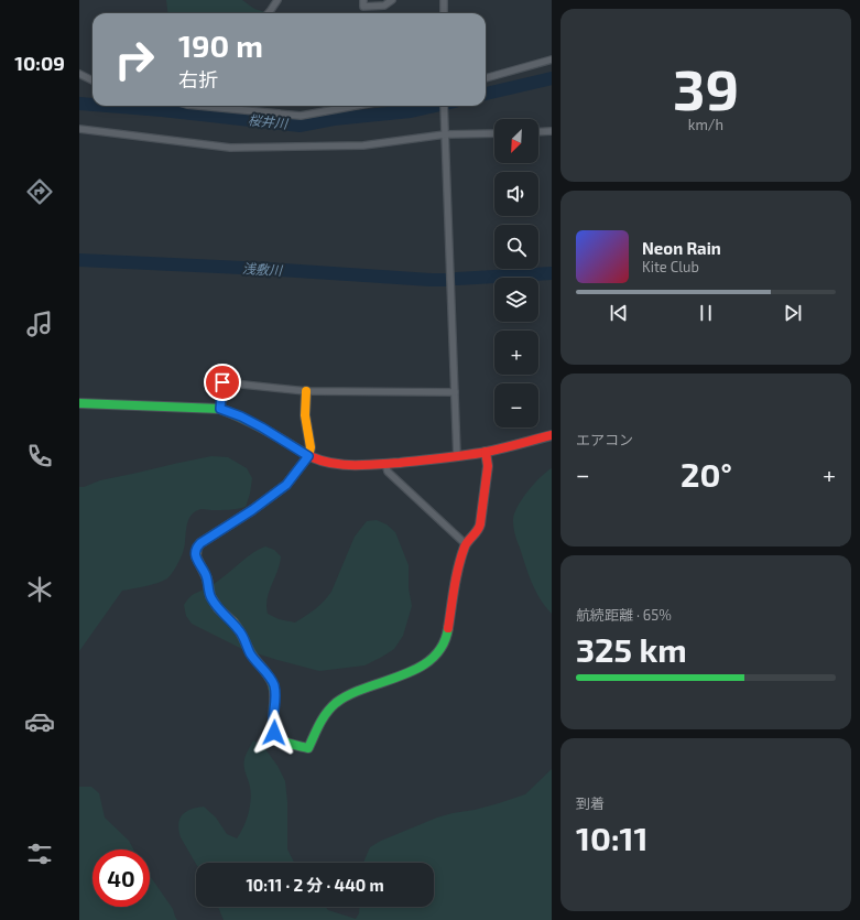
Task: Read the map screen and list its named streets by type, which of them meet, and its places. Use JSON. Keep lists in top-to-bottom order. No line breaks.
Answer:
{"water":["桜井川","浅敷川"],"north":"bottom left","page":{"tabs":"10:09","tile":[["39","km/h"],"エアコン",["航続距離 · 65%","325 km"],["到着","10:11"]],"turn":["190 m","右折"],"map_buttons":["+","−"],"song":["Neon Rain","Kite Club"],"heat":["−","20°","+"],"limit":"40","trip":"10:11 · 2 分 · 440 m"}}
